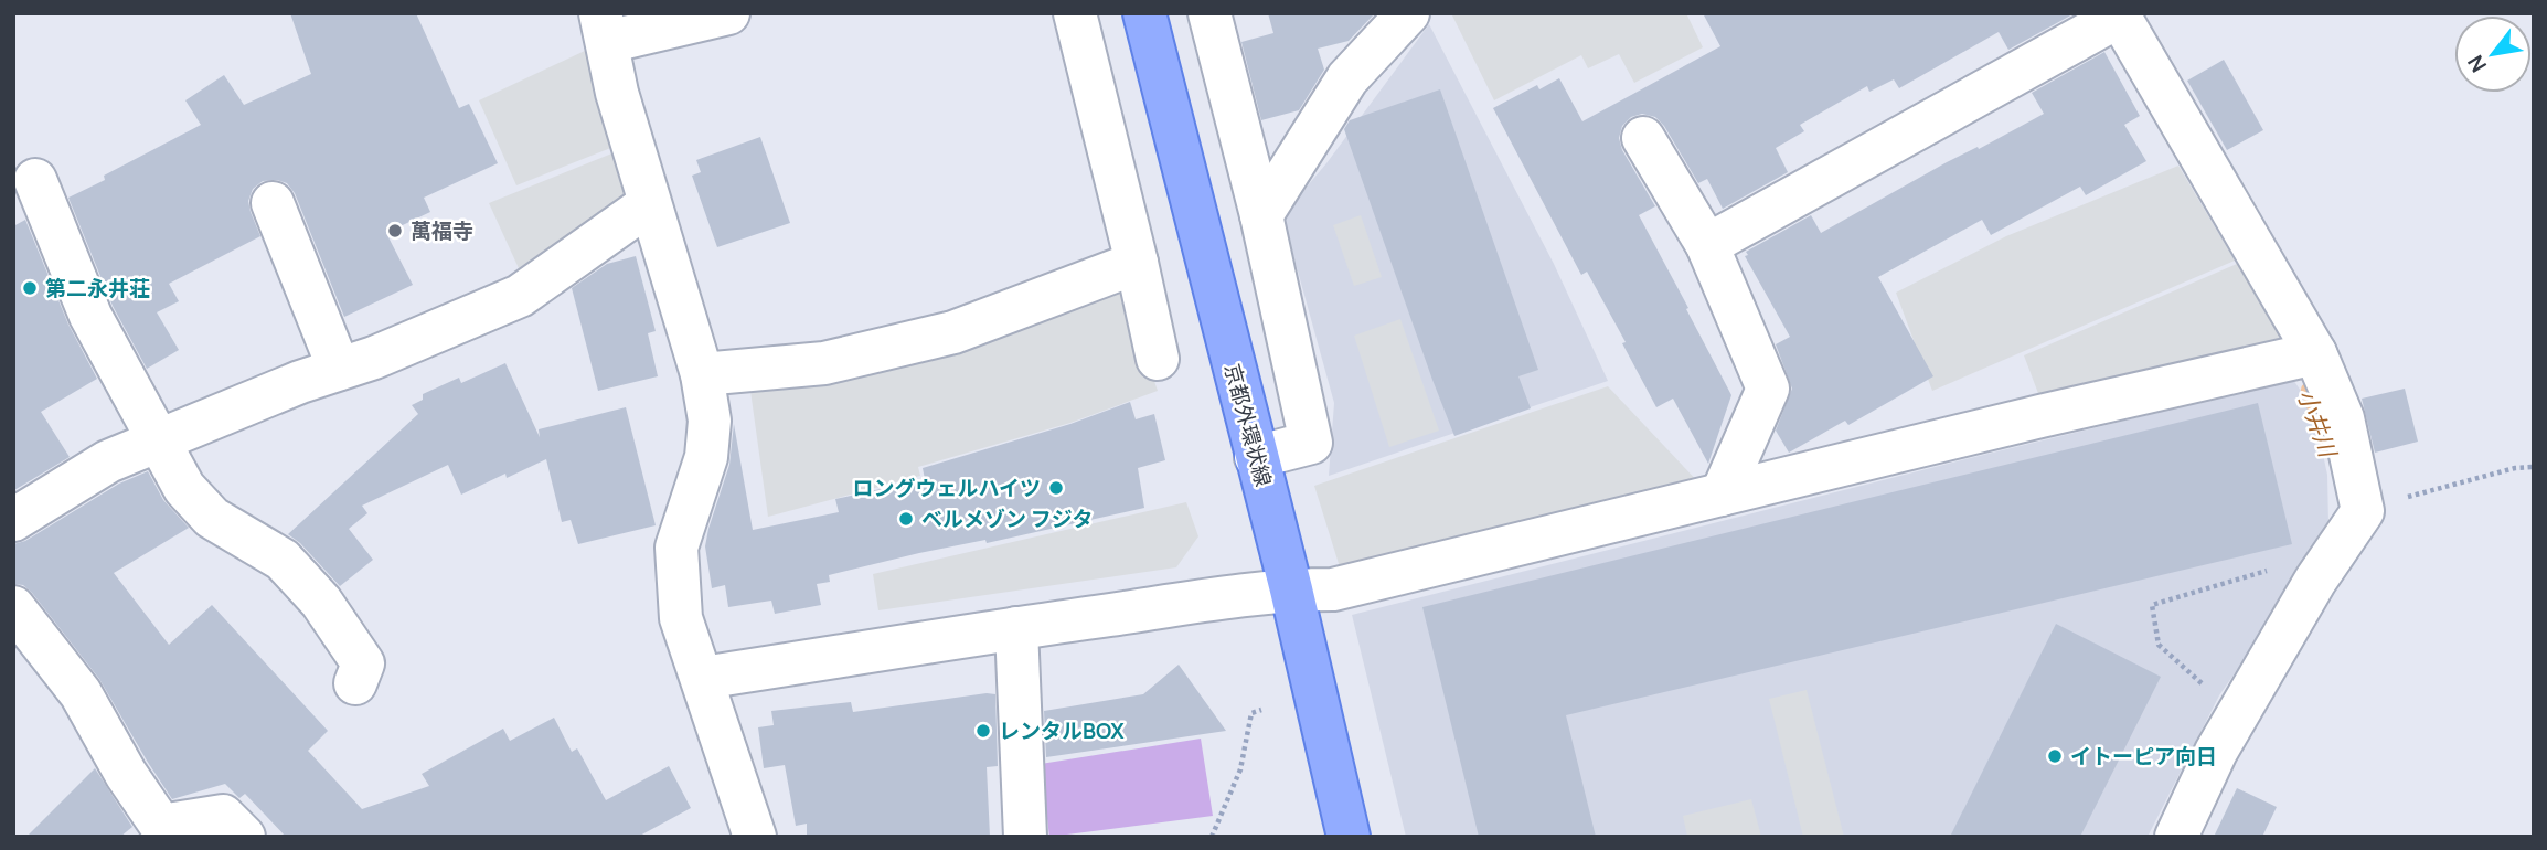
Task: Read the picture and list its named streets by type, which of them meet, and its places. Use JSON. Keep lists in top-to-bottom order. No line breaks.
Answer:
{"streets":{"main road":["京都外環状線"]},"water":["小井川"],"places":["萬福寺","第二永井荘","ロングウェルハイツ","ベルメゾン フジタ","レンタルBOX","イトーピア向日"],"north":"bottom left"}
